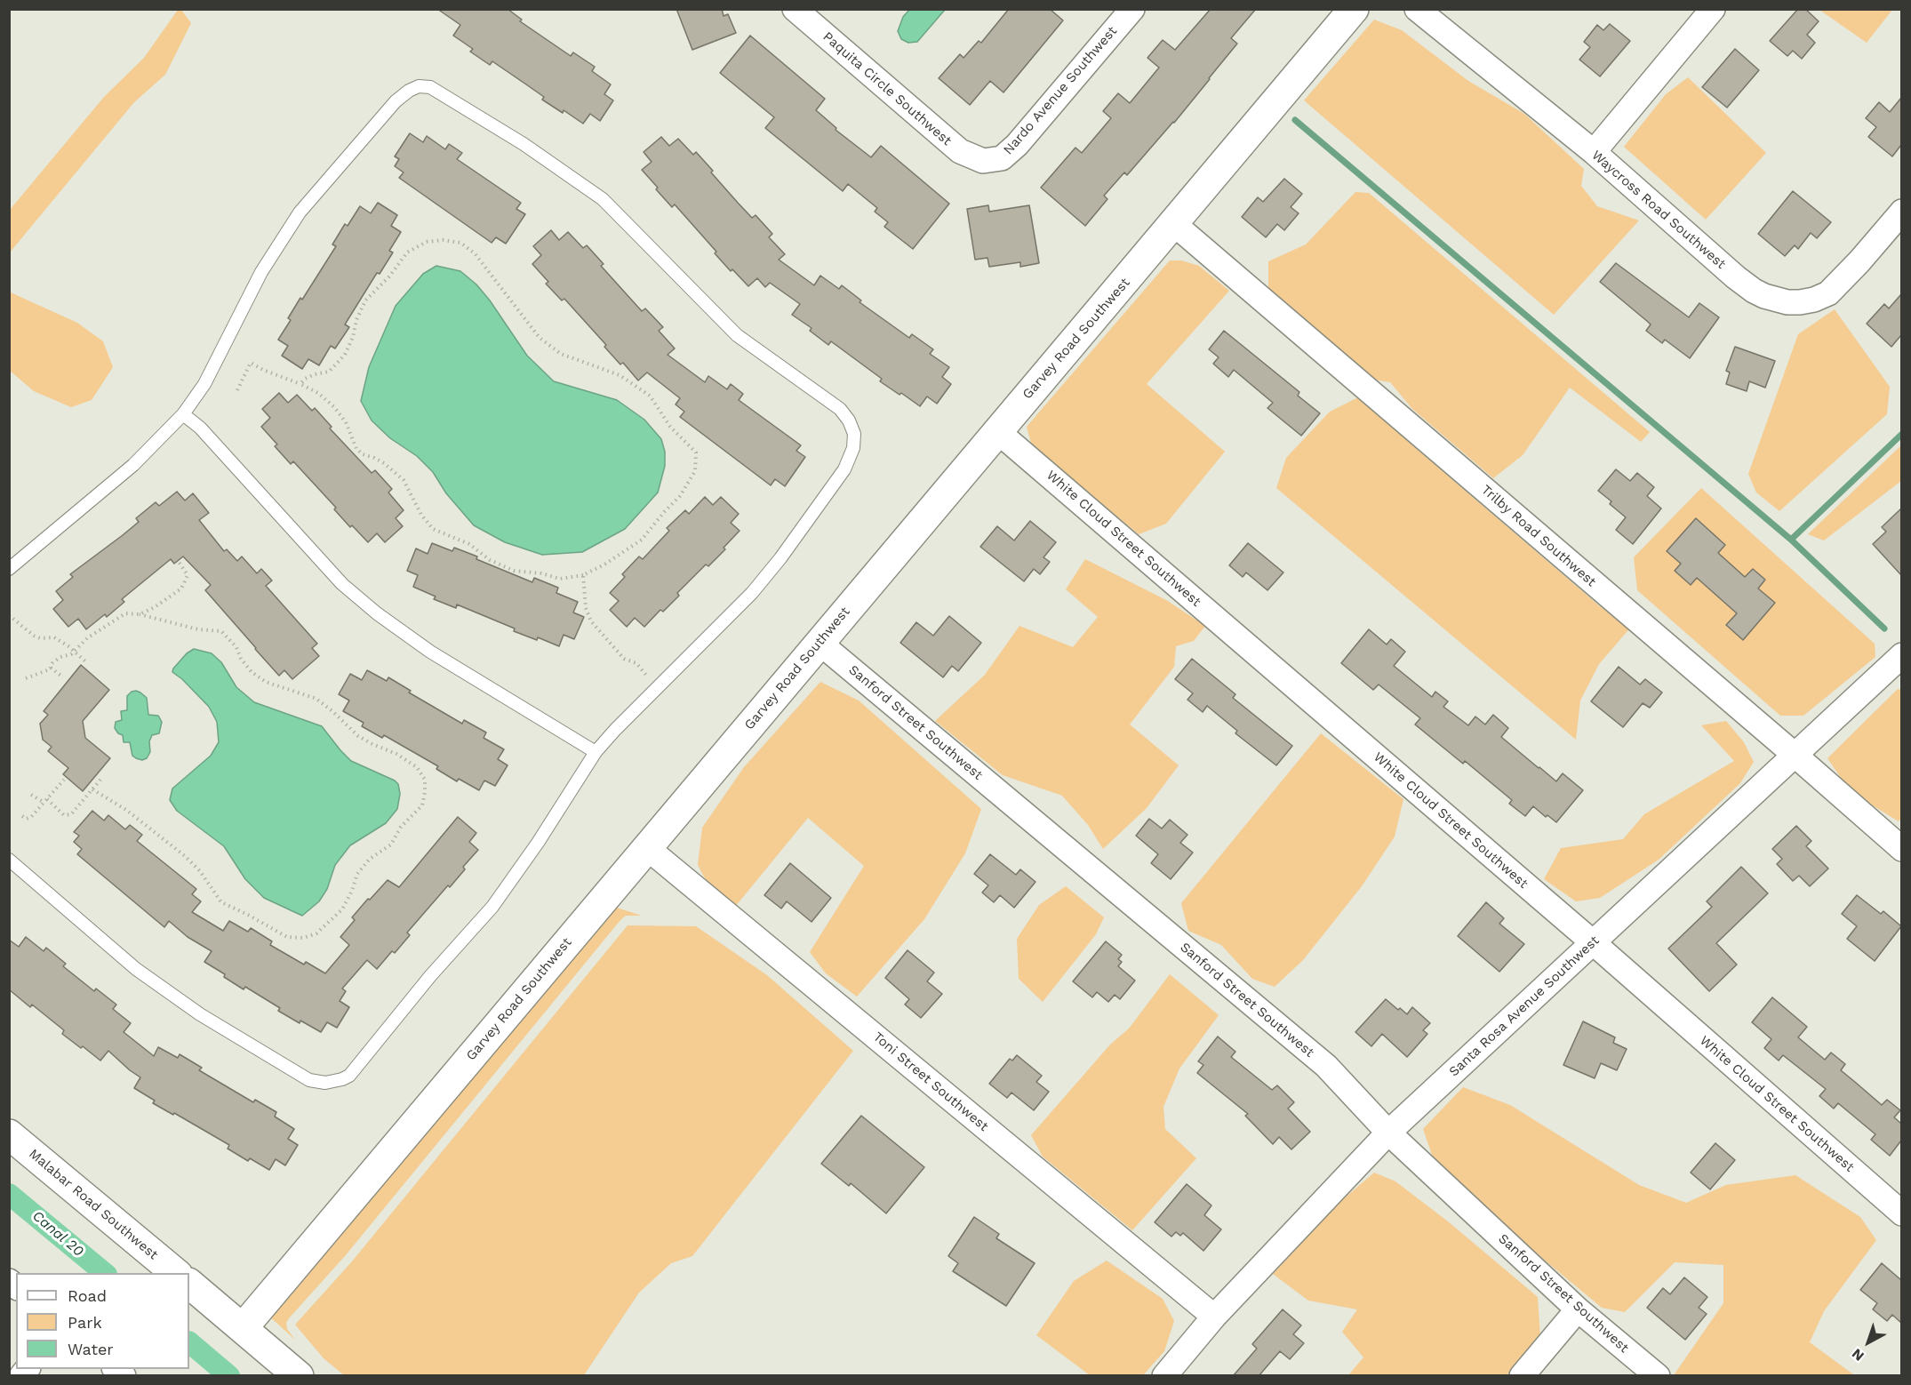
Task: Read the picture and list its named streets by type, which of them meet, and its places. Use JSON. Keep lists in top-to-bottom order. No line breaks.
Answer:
{"streets":{"street":["Paquita Circle Southwest","Nardo Avenue Southwest","Waycross Road Southwest","Garvey Road Southwest","Trilby Road Southwest","White Cloud Street Southwest","Sanford Street Southwest","Santa Rosa Avenue Southwest","Toni Street Southwest","Malabar Road Southwest"]},"crossings":[["Paquita Circle Southwest","Nardo Avenue Southwest"],["Garvey Road Southwest","Trilby Road Southwest"],["Garvey Road Southwest","White Cloud Street Southwest"],["Garvey Road Southwest","Sanford Street Southwest"],["Garvey Road Southwest","Toni Street Southwest"],["Trilby Road Southwest","Santa Rosa Avenue Southwest"],["White Cloud Street Southwest","Santa Rosa Avenue Southwest"],["Sanford Street Southwest","Santa Rosa Avenue Southwest"],["Santa Rosa Avenue Southwest","Toni Street Southwest"]],"water":["Canal 20"],"legend":["Road","Park","Water"],"north":"bottom left"}
